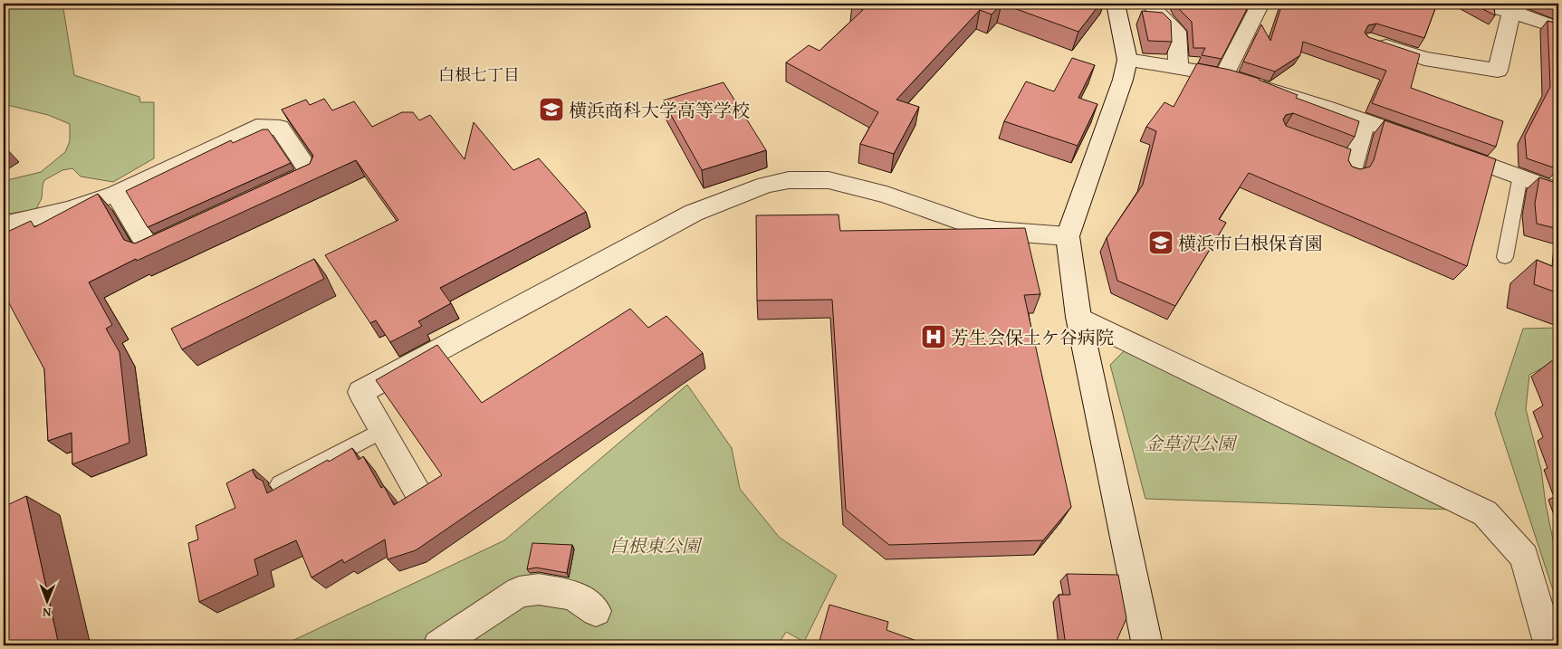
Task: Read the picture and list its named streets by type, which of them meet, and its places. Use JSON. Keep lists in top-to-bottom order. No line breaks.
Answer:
{"districts":["白根七丁目"],"parks":["金草沢公園","白根東公園"],"places":{"school or university":["横浜商科大学高等学校","横浜市白根保育園"],"hospital":["芳生会保土ケ谷病院"]},"north":"bottom"}
